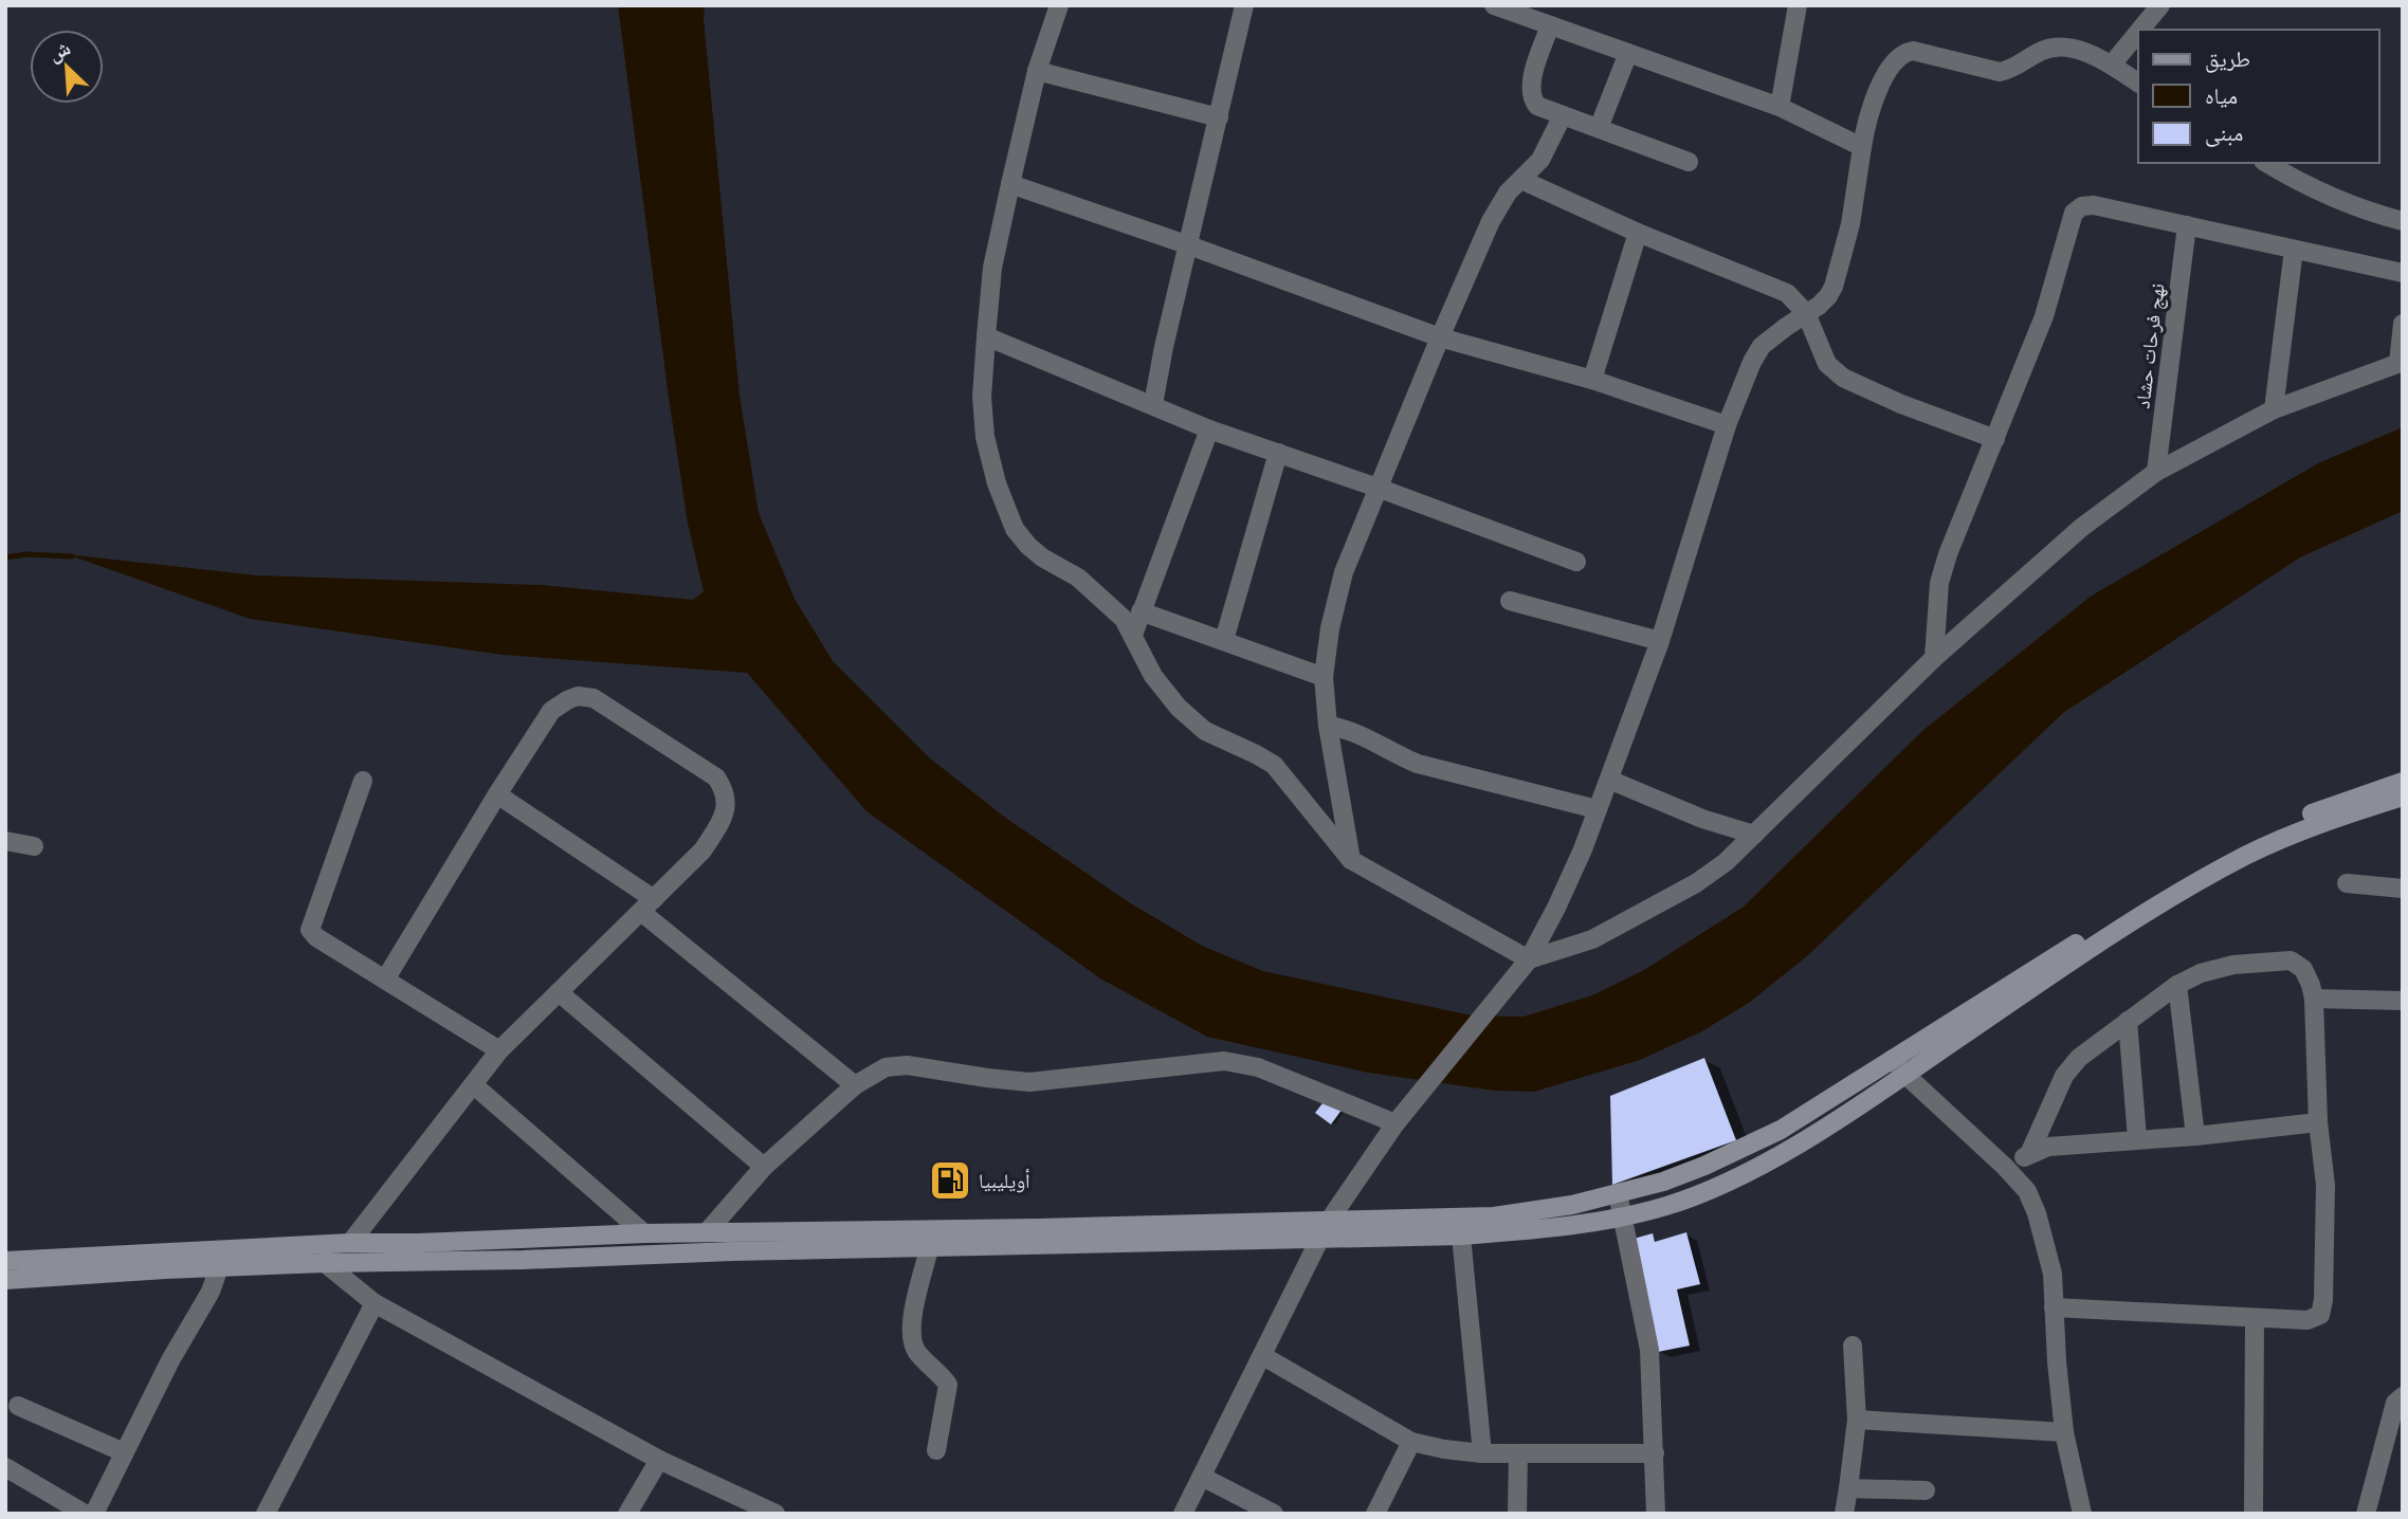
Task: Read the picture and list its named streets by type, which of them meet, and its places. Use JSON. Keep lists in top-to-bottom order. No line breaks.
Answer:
{"streets":{"street":["نهج فرحات حشاد"]},"places":{"fuel station":["أويليبيا"]},"legend":["طريق","مياه","مبنى"],"north":"top left"}
